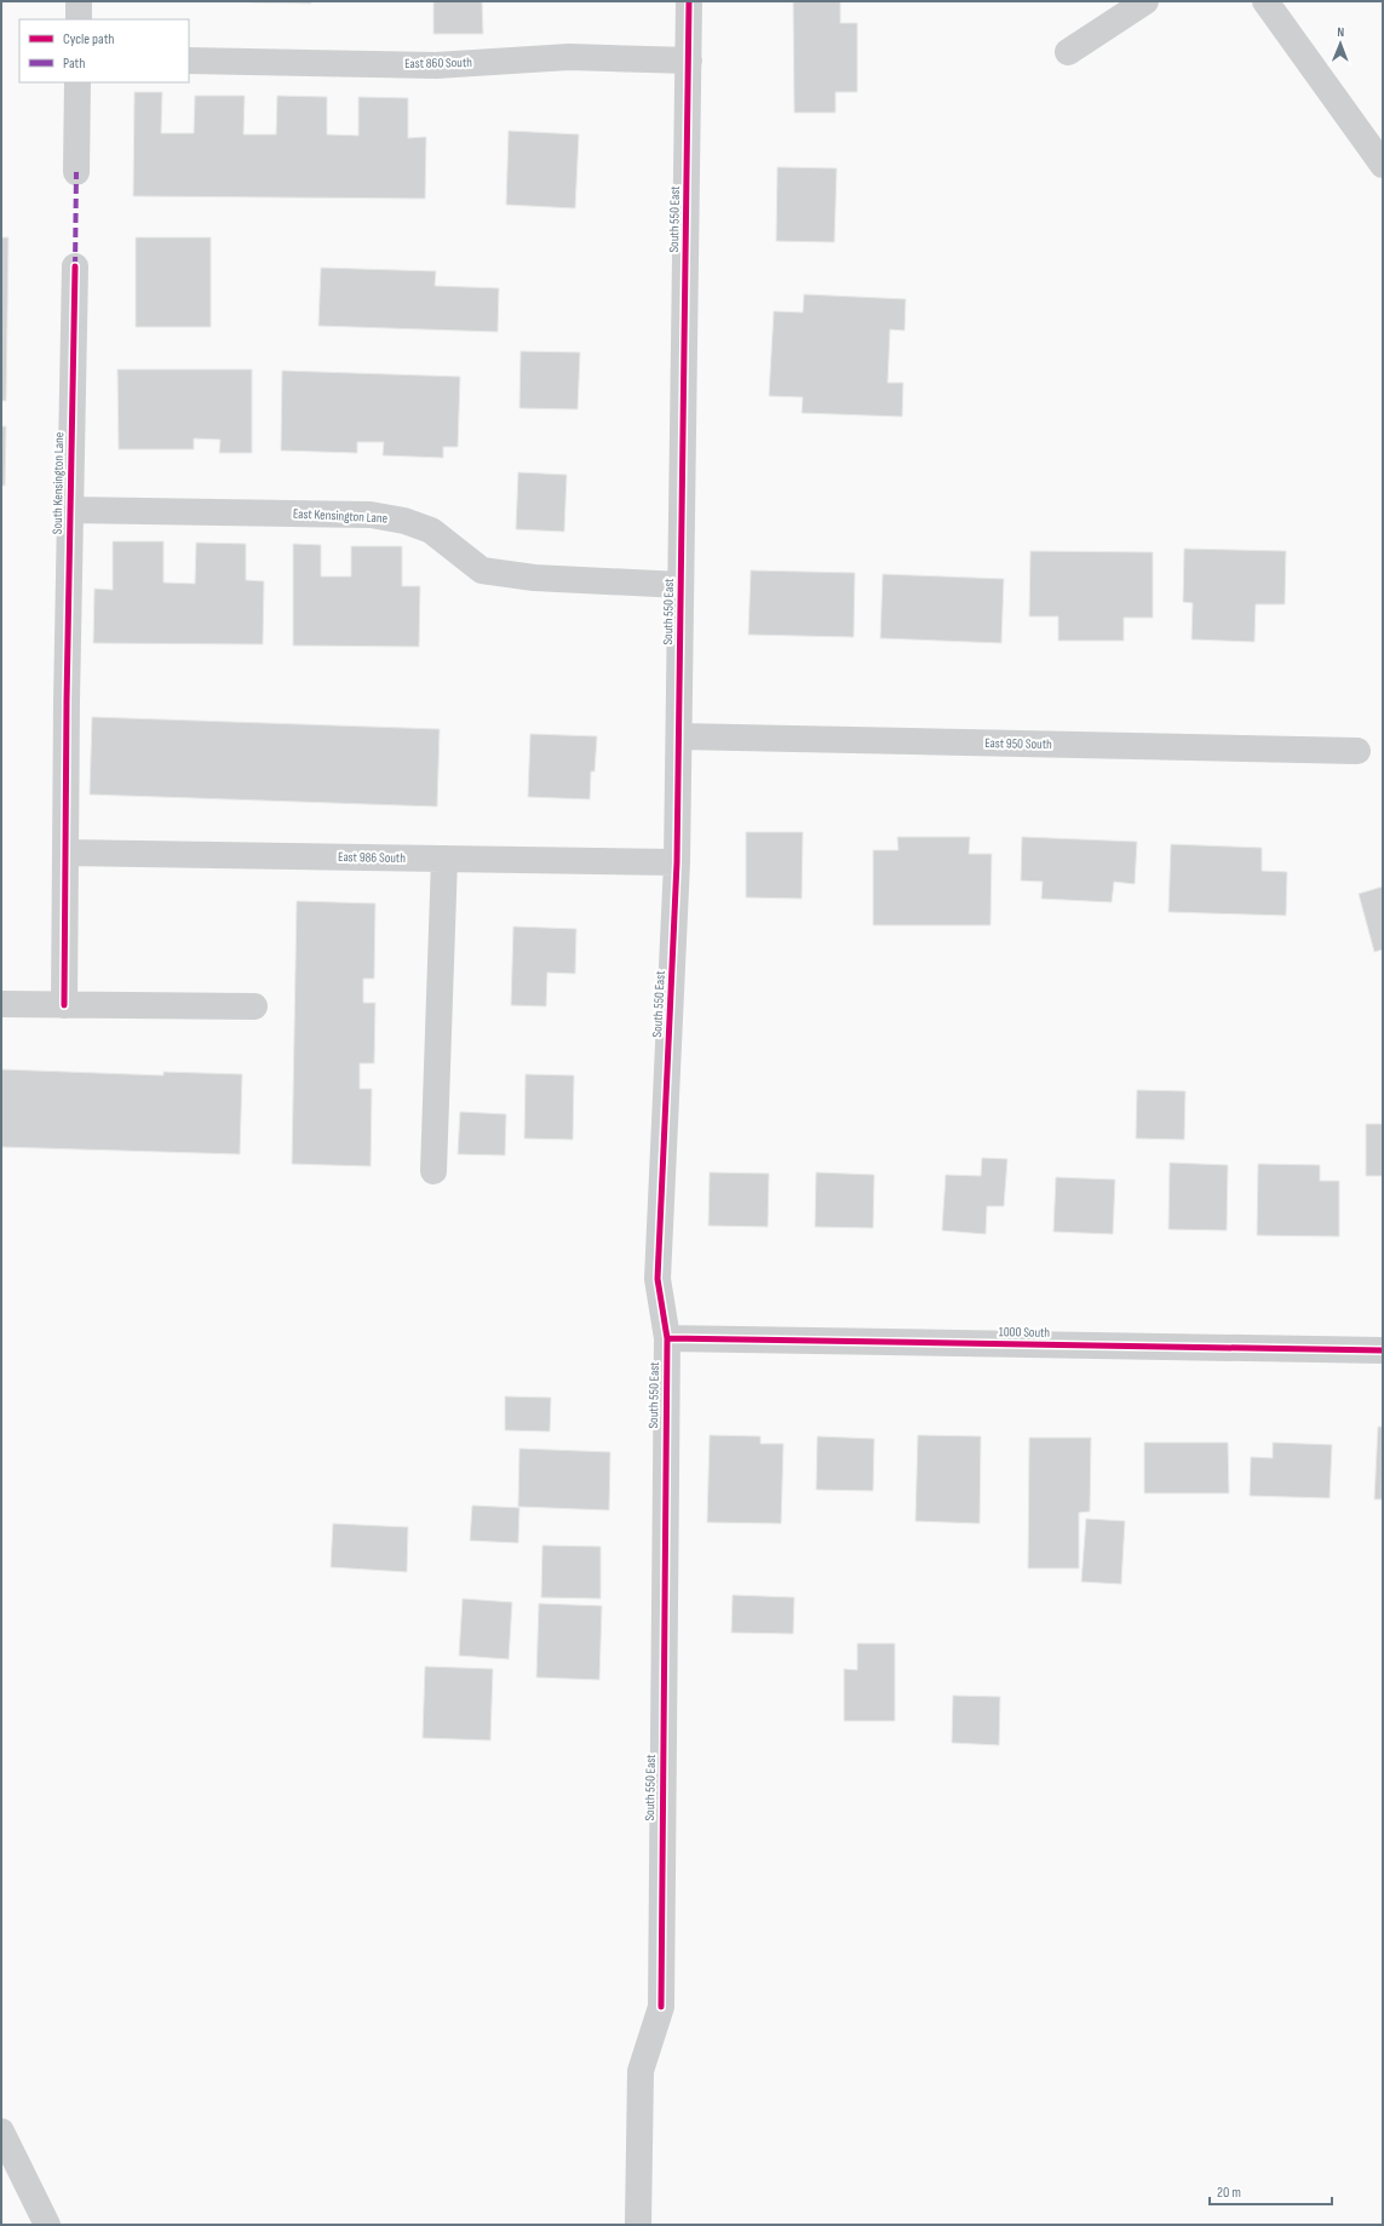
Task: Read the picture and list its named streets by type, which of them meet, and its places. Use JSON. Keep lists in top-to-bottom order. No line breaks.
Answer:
{"streets":{"street":["East 860 South","South 550 East","South Kensington Lane","East Kensington Lane","East 950 South","East 986 South","1000 South"]},"crossings":[["East 860 South","South 550 East"],["South 550 East","East Kensington Lane"],["South 550 East","East 950 South"],["South 550 East","East 986 South"],["South 550 East","1000 South"],["South Kensington Lane","East Kensington Lane"],["South Kensington Lane","East 986 South"]],"legend":["Cycle path","Path"],"scale_bar":"20 m","north":"top"}
